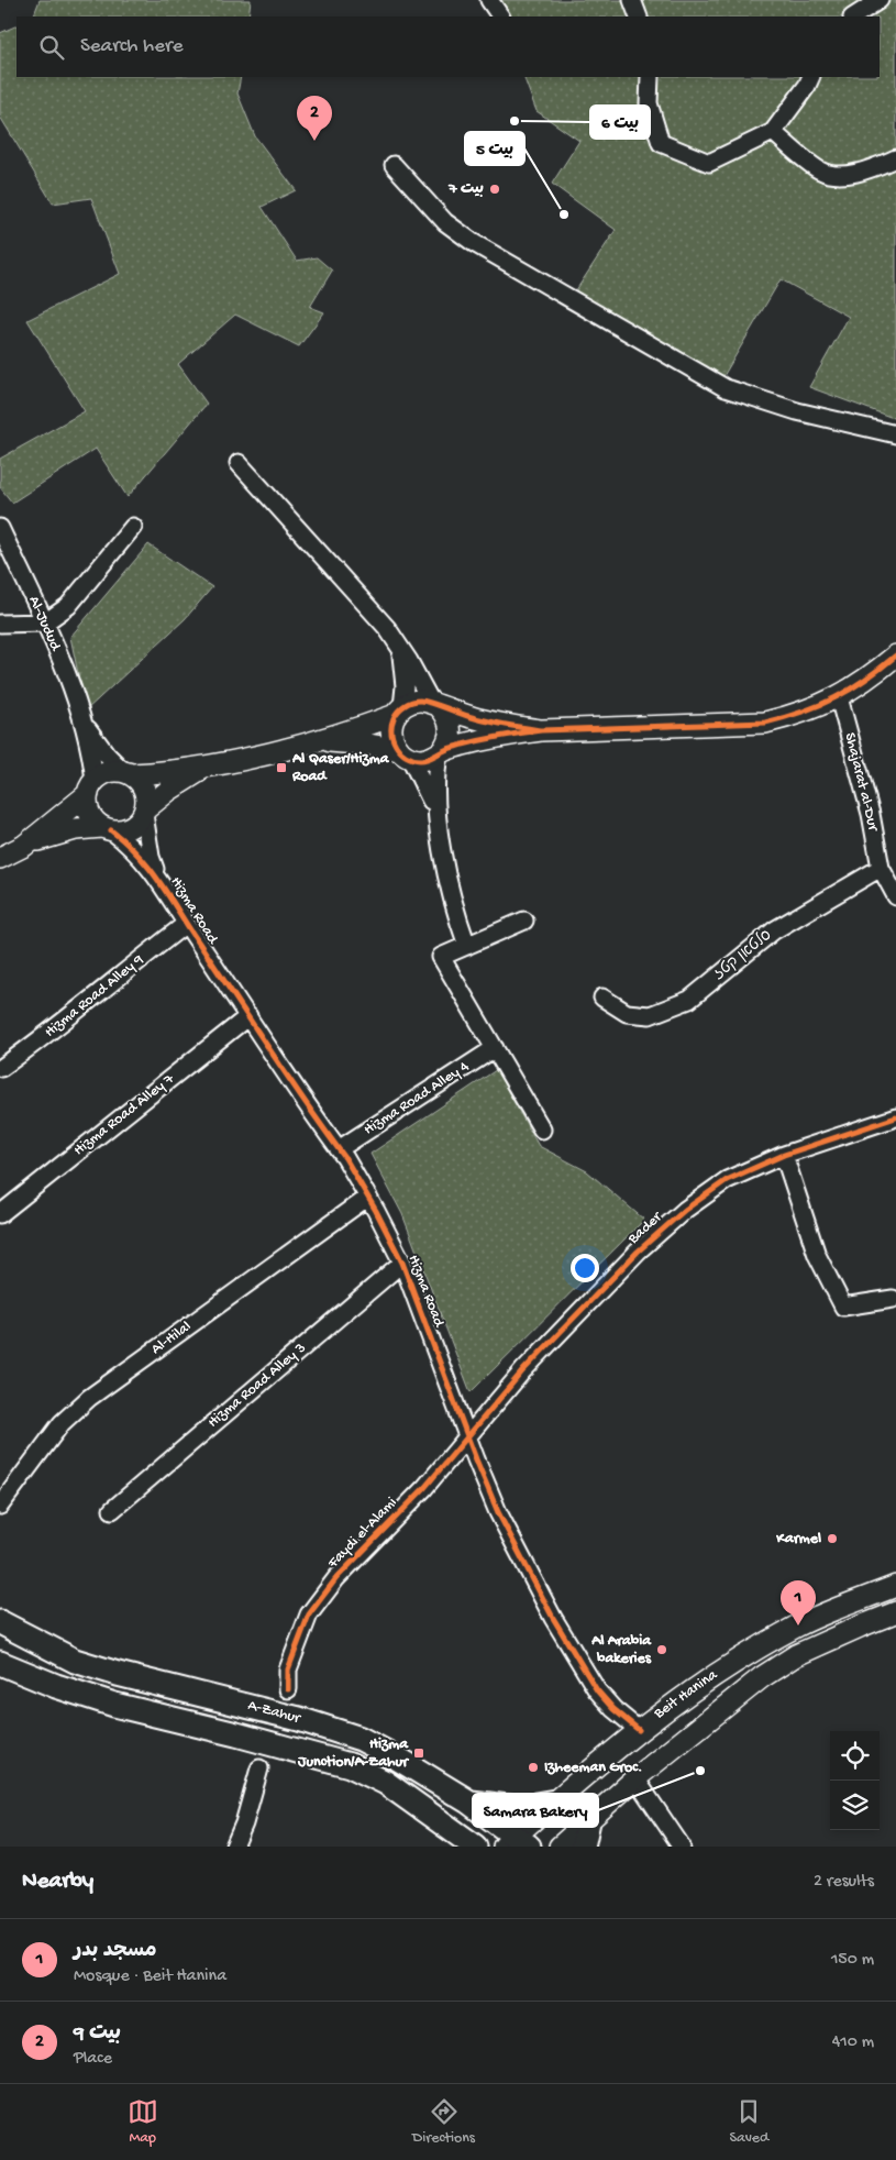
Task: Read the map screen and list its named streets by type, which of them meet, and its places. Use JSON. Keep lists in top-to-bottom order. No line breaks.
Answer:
{"streets":{"main road":["A-Zahur"],"street":["Al-Judud","Shajarat al-Dur","Hizma Road","סלטאן קטז","Hizma Road Alley 9","Hizma Road Alley 4","Hizma Road Alley 7","Bader","Al-Hilal","Hizma Road Alley 3","Faydi el-Alami","Beit Hanina"]},"crossings":[["Al-Judud","Hizma Road"],["Shajarat al-Dur","סלטאן קטז"],["Hizma Road","Hizma Road Alley 9"],["Hizma Road","Hizma Road Alley 4"],["Hizma Road","Hizma Road Alley 7"],["Hizma Road","Bader"],["Hizma Road","Al-Hilal"],["Hizma Road","Hizma Road Alley 3"],["Hizma Road","Faydi el-Alami"],["Hizma Road","Beit Hanina"],["Bader","Faydi el-Alami"],["Beit Hanina","A-Zahur"]],"places":{"other":["بيت 6","بيت 7","بيت 5","Karmel","Al Arabia bakeries","Izheeman Groc.","Samara Bakery"],"transit":["Al Qaser/Hizma Road","Hizma Junction/A-Zahur"]},"page":{"search":"Search here","pins":["2","1"],"heading":["Nearby","2 results"],"list":[{"mark":"1","name":"مسجد بدر","note":"Mosque · Beit Hanina","value":"150 m"},{"mark":"2","name":"بيت 9","note":"Place","value":"410 m"}],"nav":["Map","Directions","Saved"]}}
